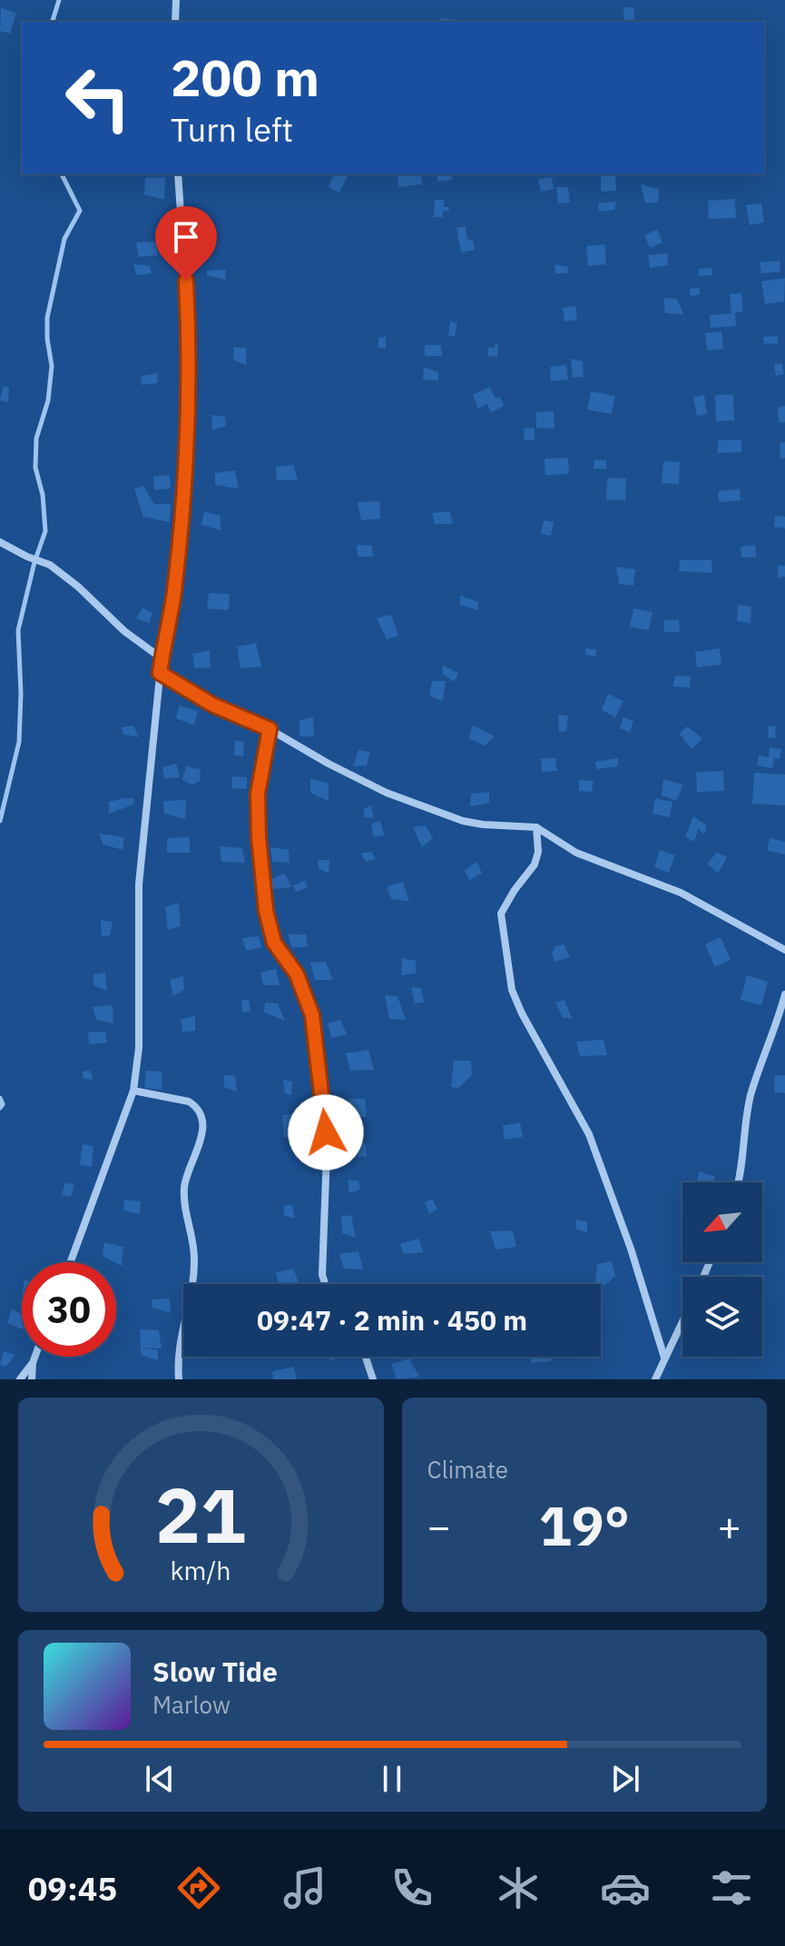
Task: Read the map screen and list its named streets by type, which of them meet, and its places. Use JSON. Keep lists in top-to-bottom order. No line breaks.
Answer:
{"north":"bottom left","page":{"turn":["200 m","Turn left"],"limit":"30","trip":"09:47 · 2 min · 450 m","tile":"Climate","heat":["−","19°","+"],"song":["Slow Tide","Marlow"],"tabs":"09:45","gauge":["21","km/h"]}}
